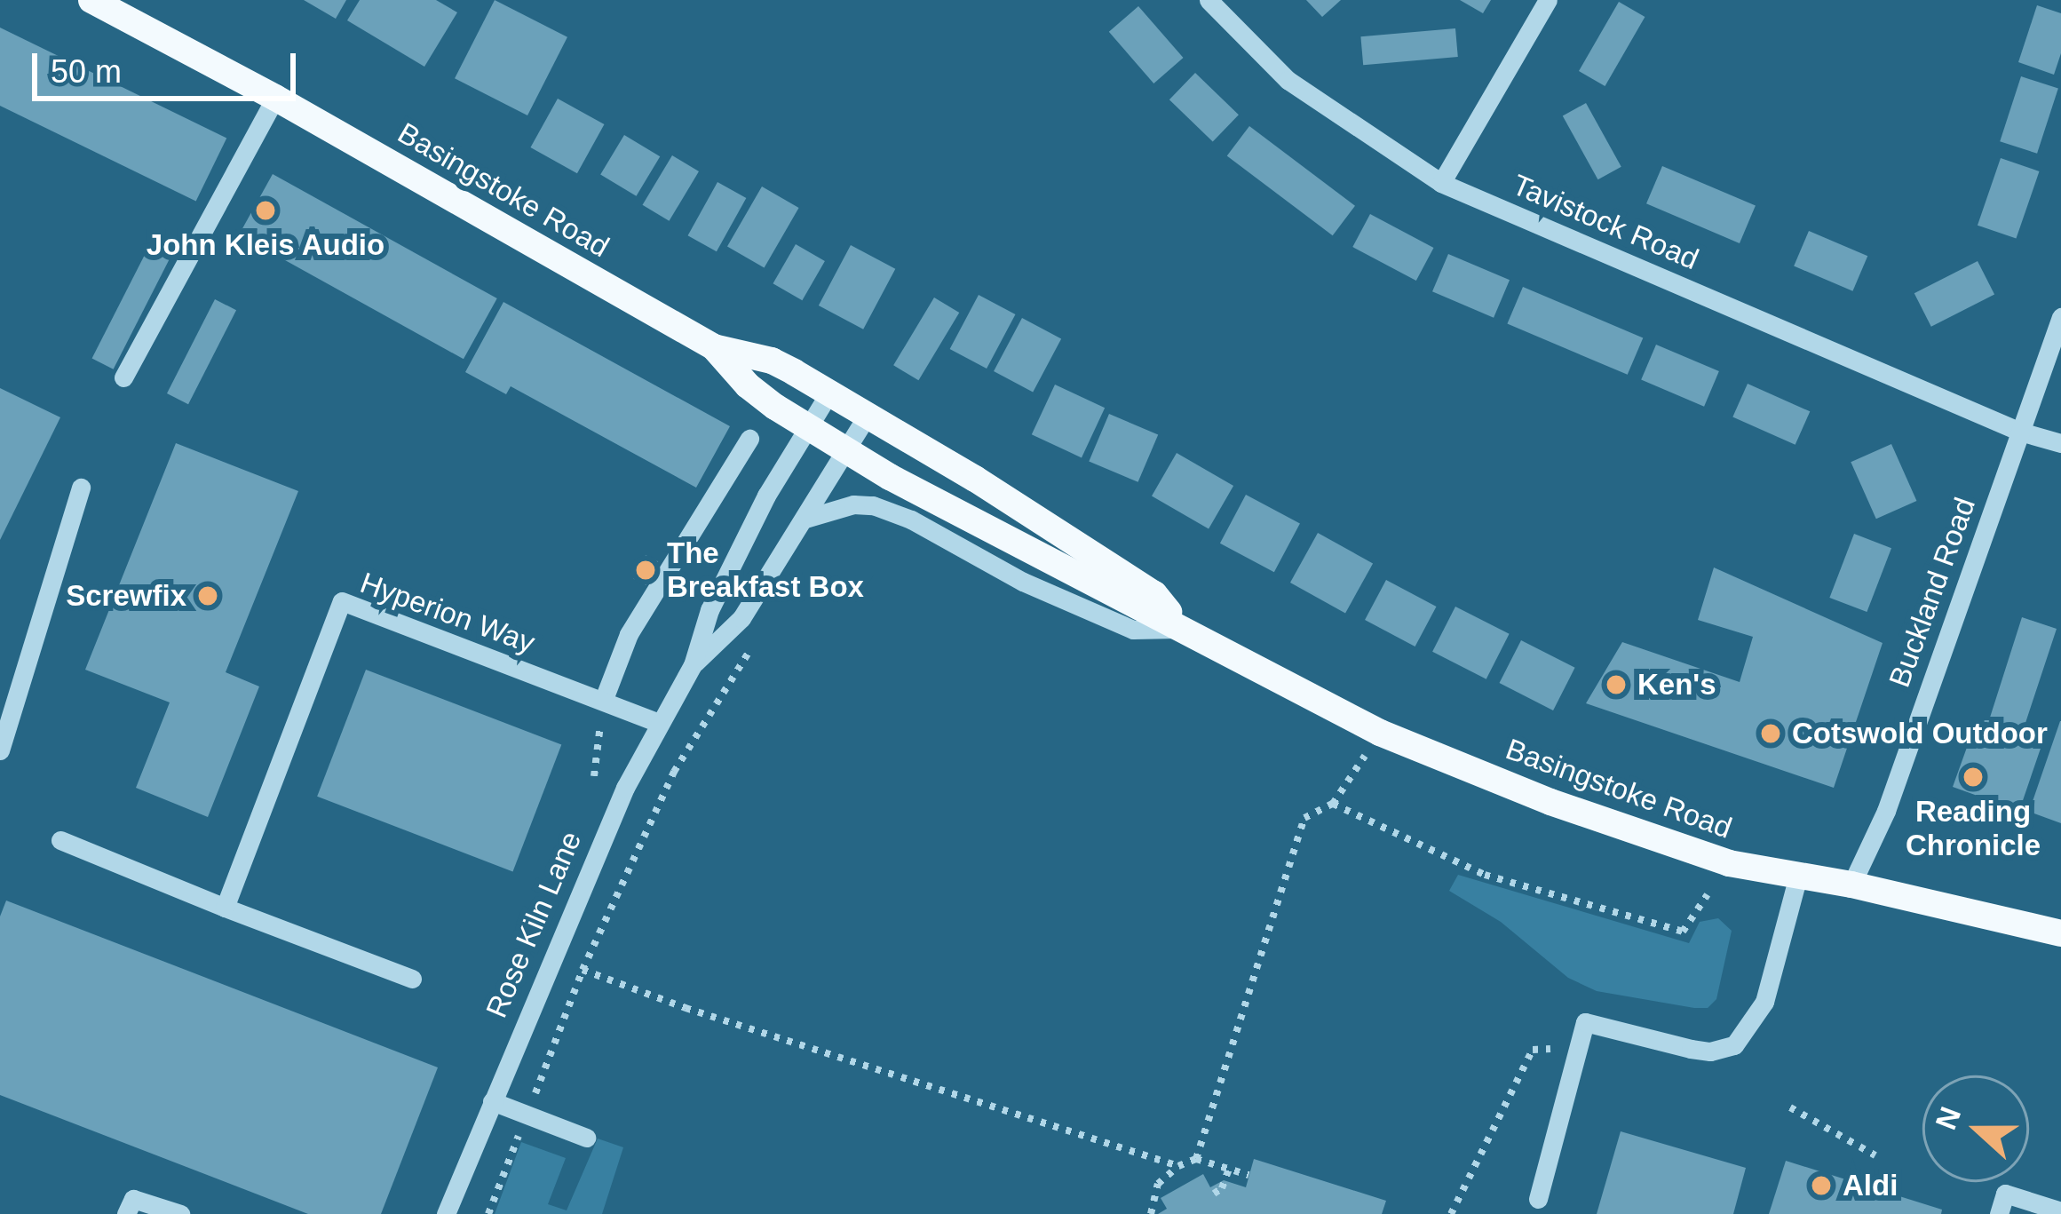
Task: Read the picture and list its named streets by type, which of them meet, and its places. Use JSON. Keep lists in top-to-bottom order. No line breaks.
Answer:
{"streets":{"main road":["Basingstoke Road"],"street":["Tavistock Road","Buckland Road","Hyperion Way","Rose Kiln Lane"]},"crossings":[["Basingstoke Road","Buckland Road"],["Basingstoke Road","Rose Kiln Lane"],["Tavistock Road","Buckland Road"],["Hyperion Way","Rose Kiln Lane"]],"places":["John Kleis Audio","The Breakfast Box","Screwfix","Ken's","Cotswold Outdoor","Reading Chronicle","Aldi"],"scale_bar":"50 m","north":"left"}
